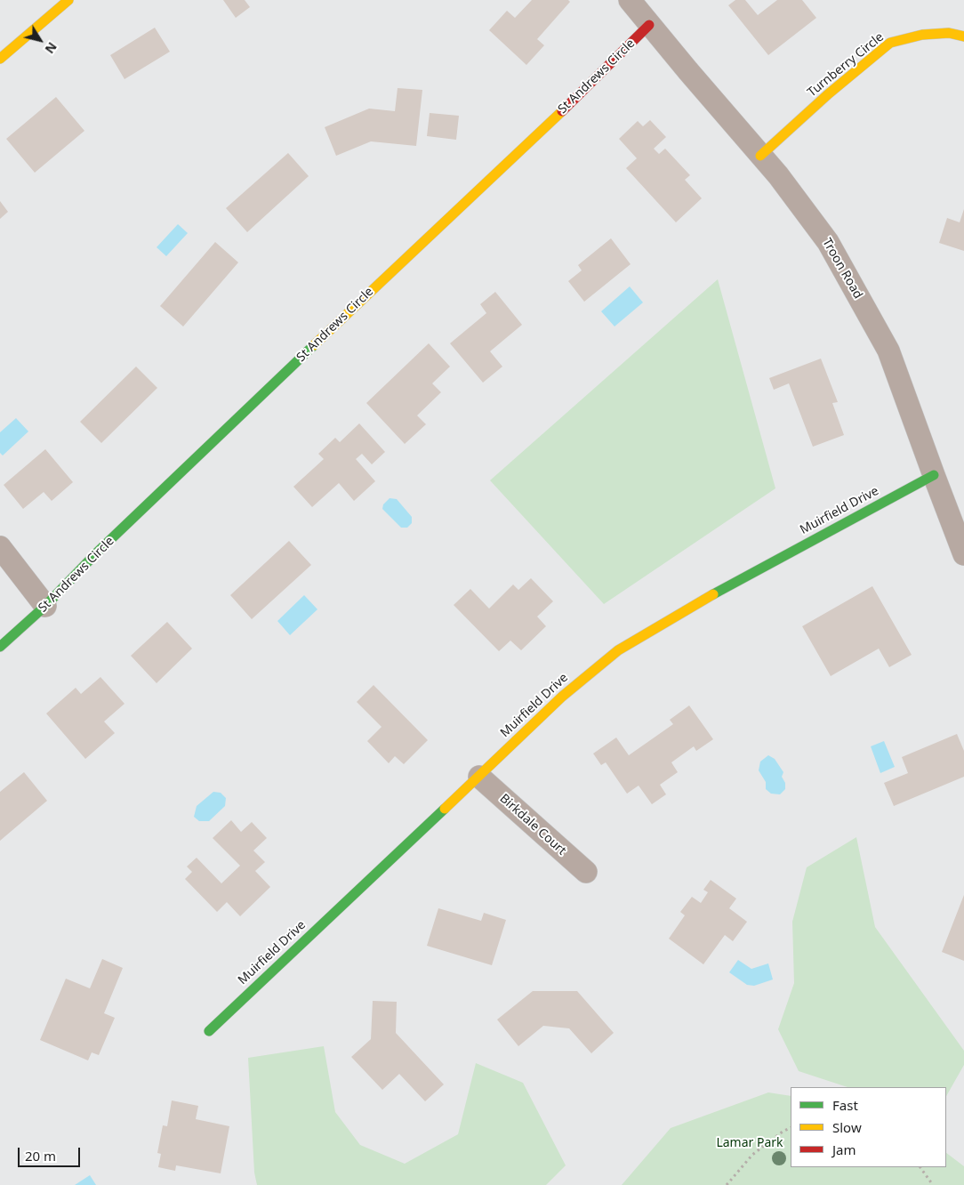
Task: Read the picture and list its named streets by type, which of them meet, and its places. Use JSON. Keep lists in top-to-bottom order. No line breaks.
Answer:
{"streets":{"street":["Turnberry Circle","St Andrews Circle","Troon Road","Muirfield Drive","Birkdale Court"]},"crossings":[["Turnberry Circle","Troon Road"],["St Andrews Circle","Troon Road"],["Troon Road","Muirfield Drive"],["Muirfield Drive","Birkdale Court"]],"parks":["Lamar Park"],"legend":["Fast","Slow","Jam"],"scale_bar":"20 m","north":"bottom right"}
